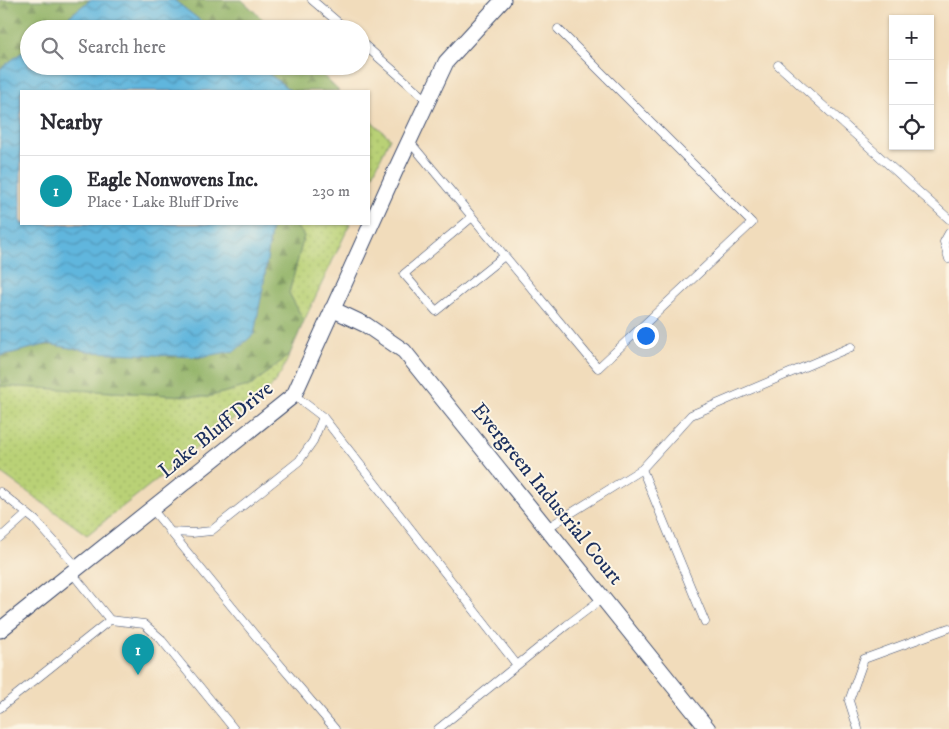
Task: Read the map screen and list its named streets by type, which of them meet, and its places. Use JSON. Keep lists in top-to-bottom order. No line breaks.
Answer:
{"streets":{"street":["Lake Bluff Drive","Evergreen Industrial Court"]},"crossings":[["Lake Bluff Drive","Evergreen Industrial Court"]],"page":{"map_buttons":["+","−"],"search":"Search here","heading":"Nearby","list":[{"mark":"1","name":"Eagle Nonwovens Inc.","note":"Place · Lake Bluff Drive","value":"230 m"}],"pins":"1"}}
